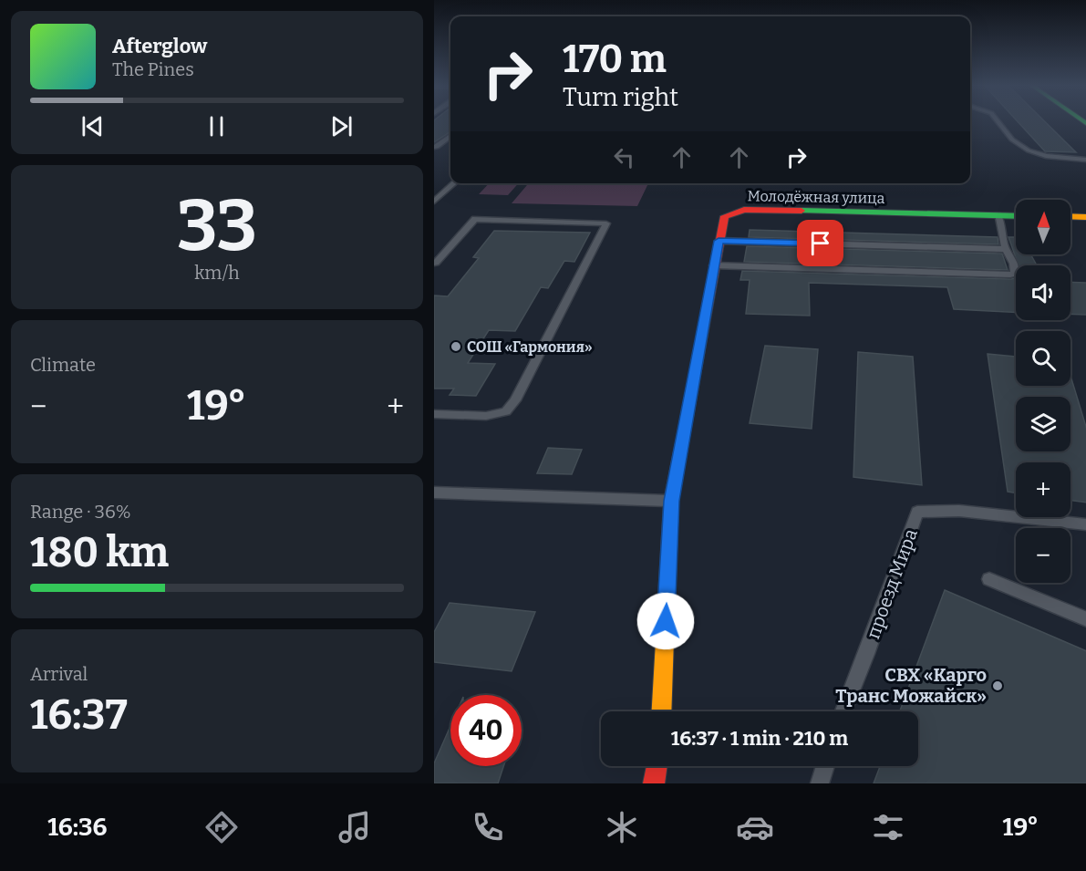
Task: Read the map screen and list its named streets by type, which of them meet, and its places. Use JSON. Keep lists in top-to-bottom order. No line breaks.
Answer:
{"streets":{"street":["Молодёжная улица"],"lane":["проезд Мира"]},"places":["СОШ «Гармония»","СВХ «Карго Транс Можайск»"],"north":"top","page":{"turn":["170 m","Turn right"],"song":["Afterglow","The Pines"],"tile":[["33","km/h"],"Climate",["Range · 36%","180 km"],["Arrival","16:37"]],"map_buttons":["+","−"],"heat":["−","19°","+"],"limit":"40","trip":"16:37 · 1 min · 210 m","tabs":["16:36","19°"]}}
